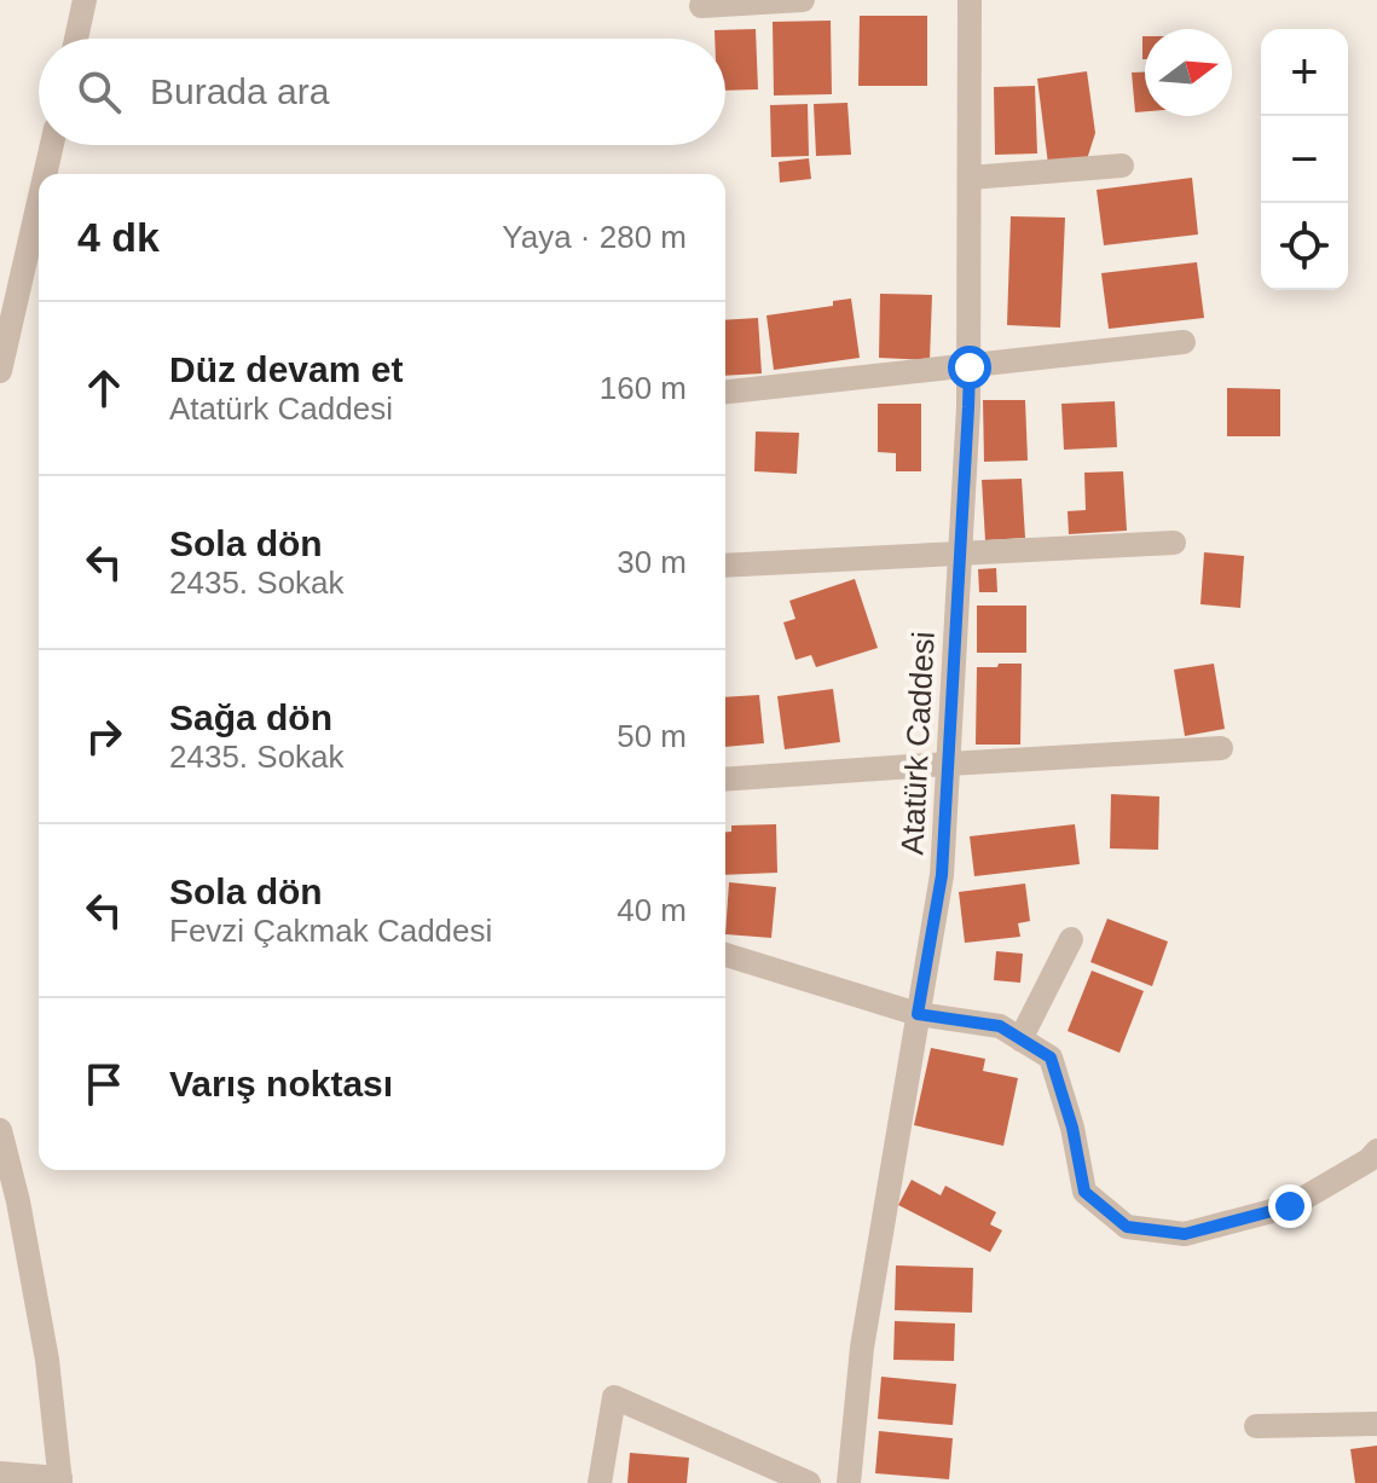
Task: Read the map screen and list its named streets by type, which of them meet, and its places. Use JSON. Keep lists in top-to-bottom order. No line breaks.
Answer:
{"streets":{"street":["Atatürk Caddesi"]},"north":"right","page":{"map_buttons":["+","−"],"search":"Burada ara","heading":["4 dk","Yaya · 280 m"],"list":[["Düz devam et","Atatürk Caddesi","160 m"],["Sola dön","2435. Sokak","30 m"],["Sağa dön","2435. Sokak","50 m"],["Sola dön","Fevzi Çakmak Caddesi","40 m"],"Varış noktası"]}}
